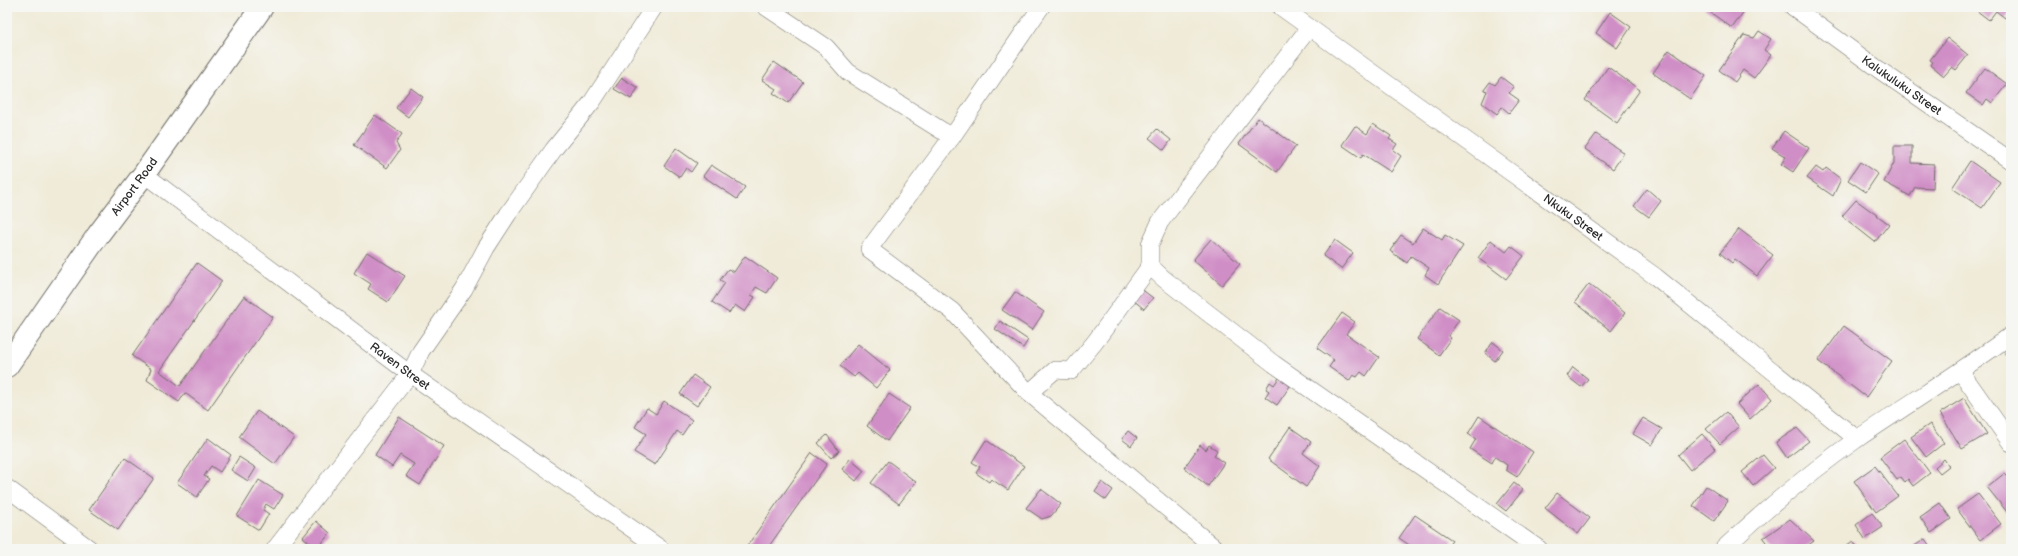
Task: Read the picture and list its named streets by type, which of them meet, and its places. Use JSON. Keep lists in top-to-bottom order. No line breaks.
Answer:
{"streets":{"street":["Kalukuluku Street","Airport Road","Nkuku Street","Raven Street"]},"crossings":[["Airport Road","Raven Street"]]}
